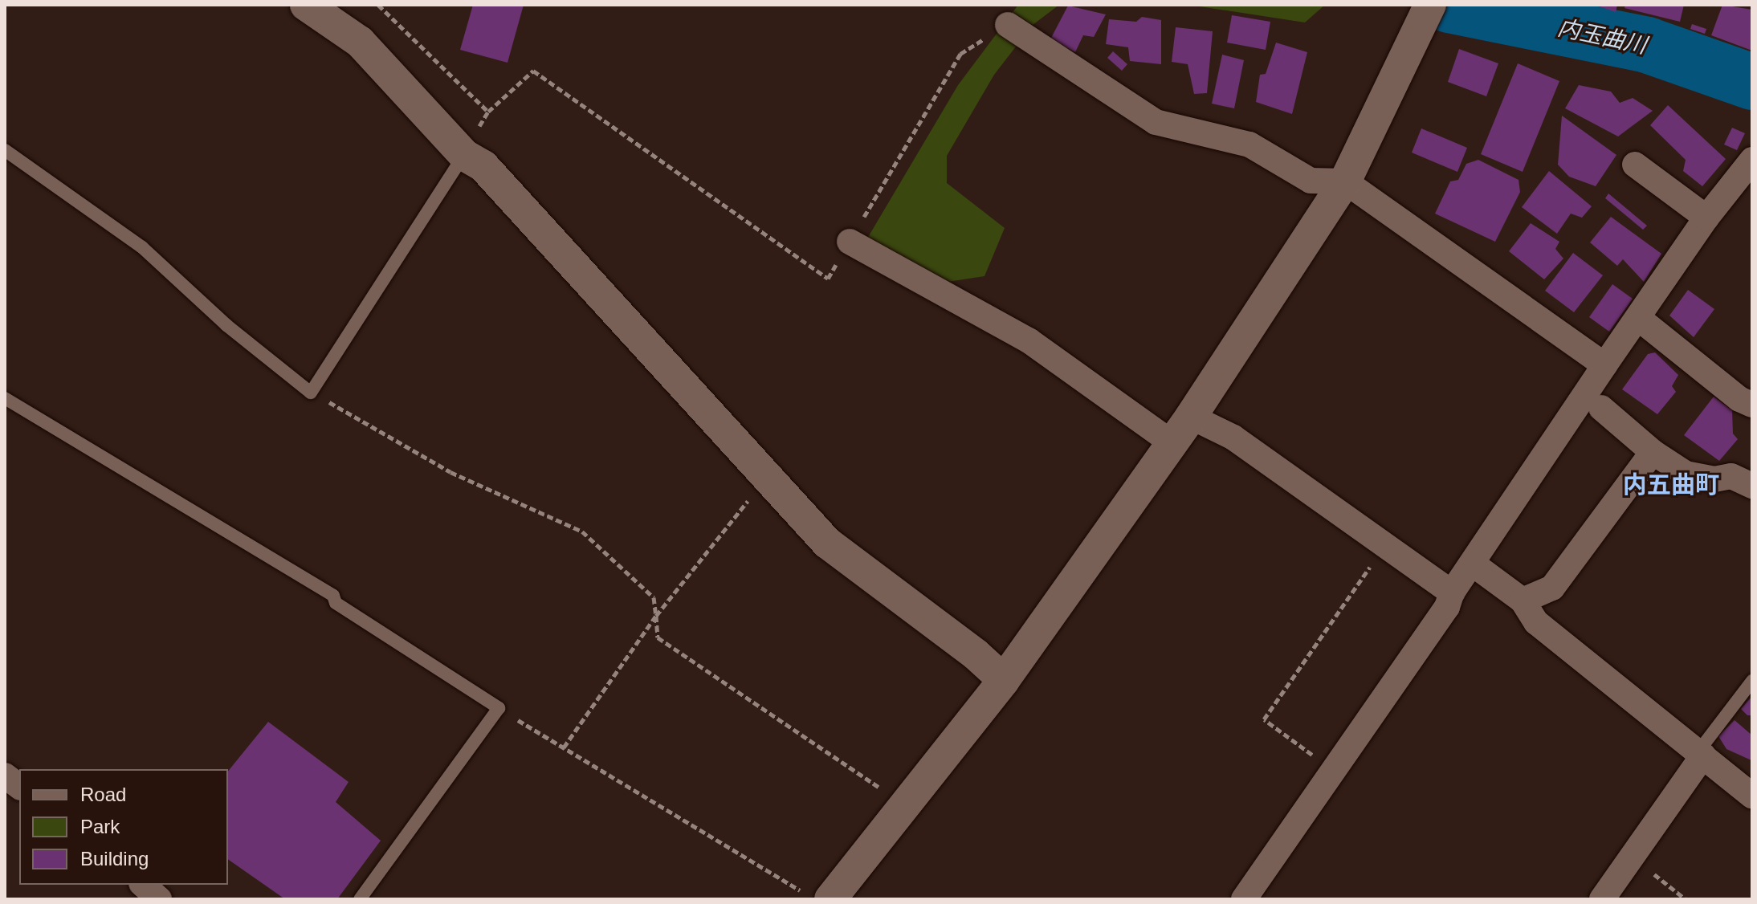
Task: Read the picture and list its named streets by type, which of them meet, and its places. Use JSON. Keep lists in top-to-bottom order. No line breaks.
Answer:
{"districts":["内五曲町"],"water":["内玉曲川"],"legend":["Road","Park","Building"]}
